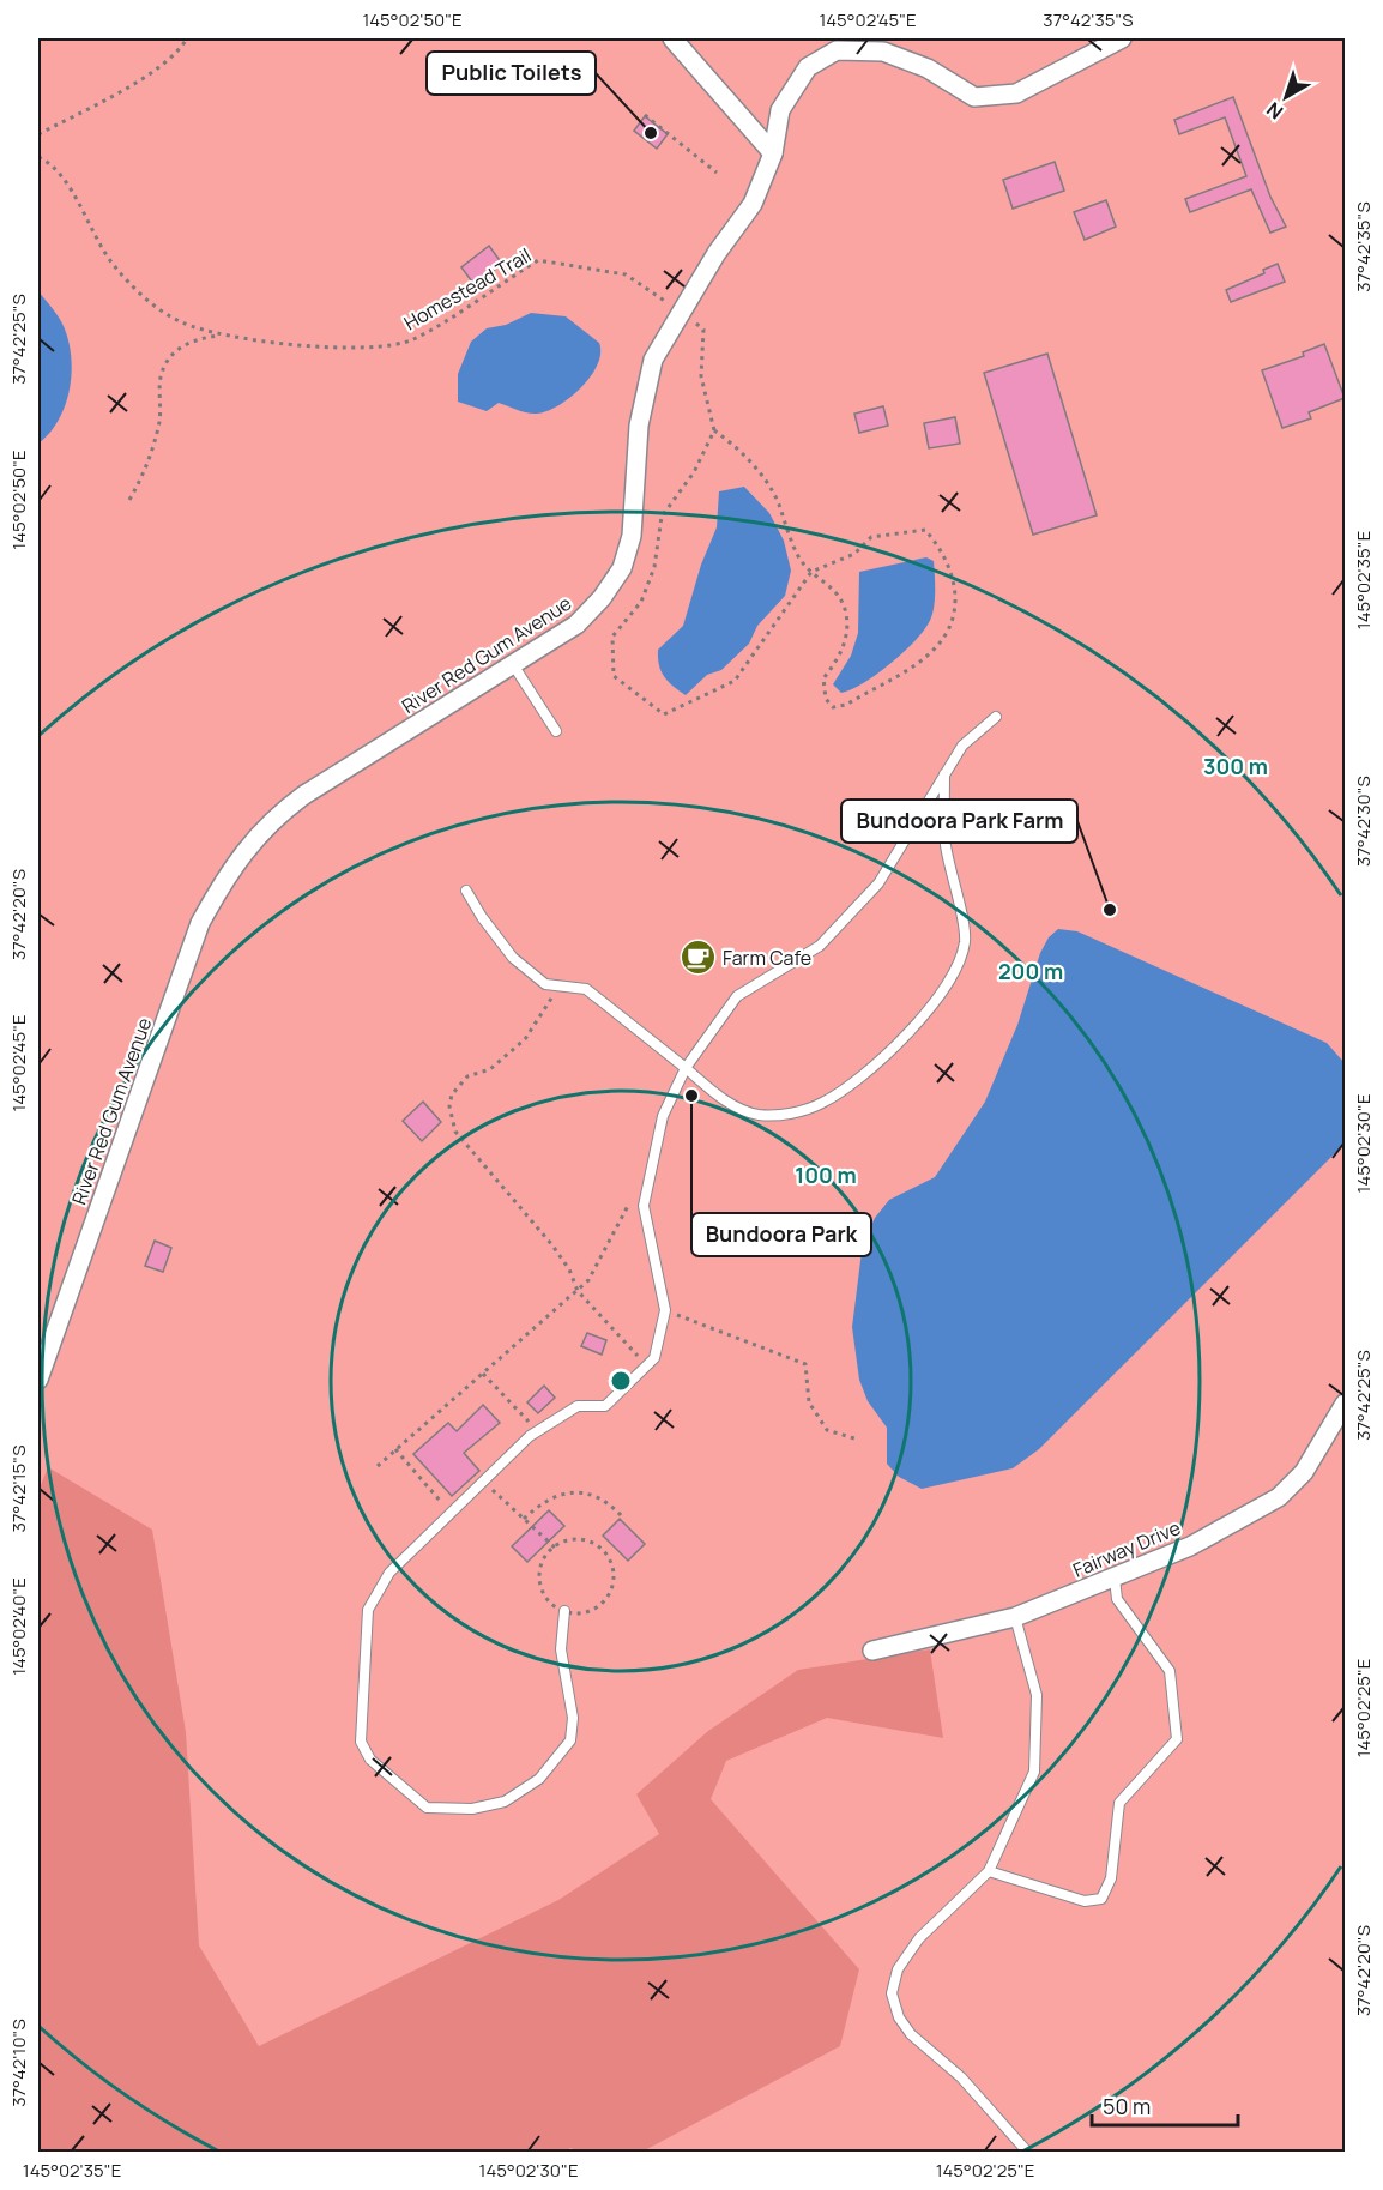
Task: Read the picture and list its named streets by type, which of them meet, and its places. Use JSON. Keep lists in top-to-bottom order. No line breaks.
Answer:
{"streets":{"street":["River Red Gum Avenue","Fairway Drive"],"path":["Homestead Trail"]},"crossings":[["Homestead Trail","River Red Gum Avenue"]],"places":{"other":["Public Toilets","Bundoora Park Farm","Bundoora Park"],"cafe":["Farm Cafe"]},"scale_bar":"50 m","north":"bottom left","coordinates":["145°02'50\"E","145°02'45\"E","37°42'35\"S","37°42'25\"S","145°02'35\"E","37°42'30\"S","37°42'20\"S","145°02'30\"E","37°42'15\"S","145°02'40\"E","145°02'25\"E","37°42'10\"S"],"rings":["300 m","200 m","100 m"]}
